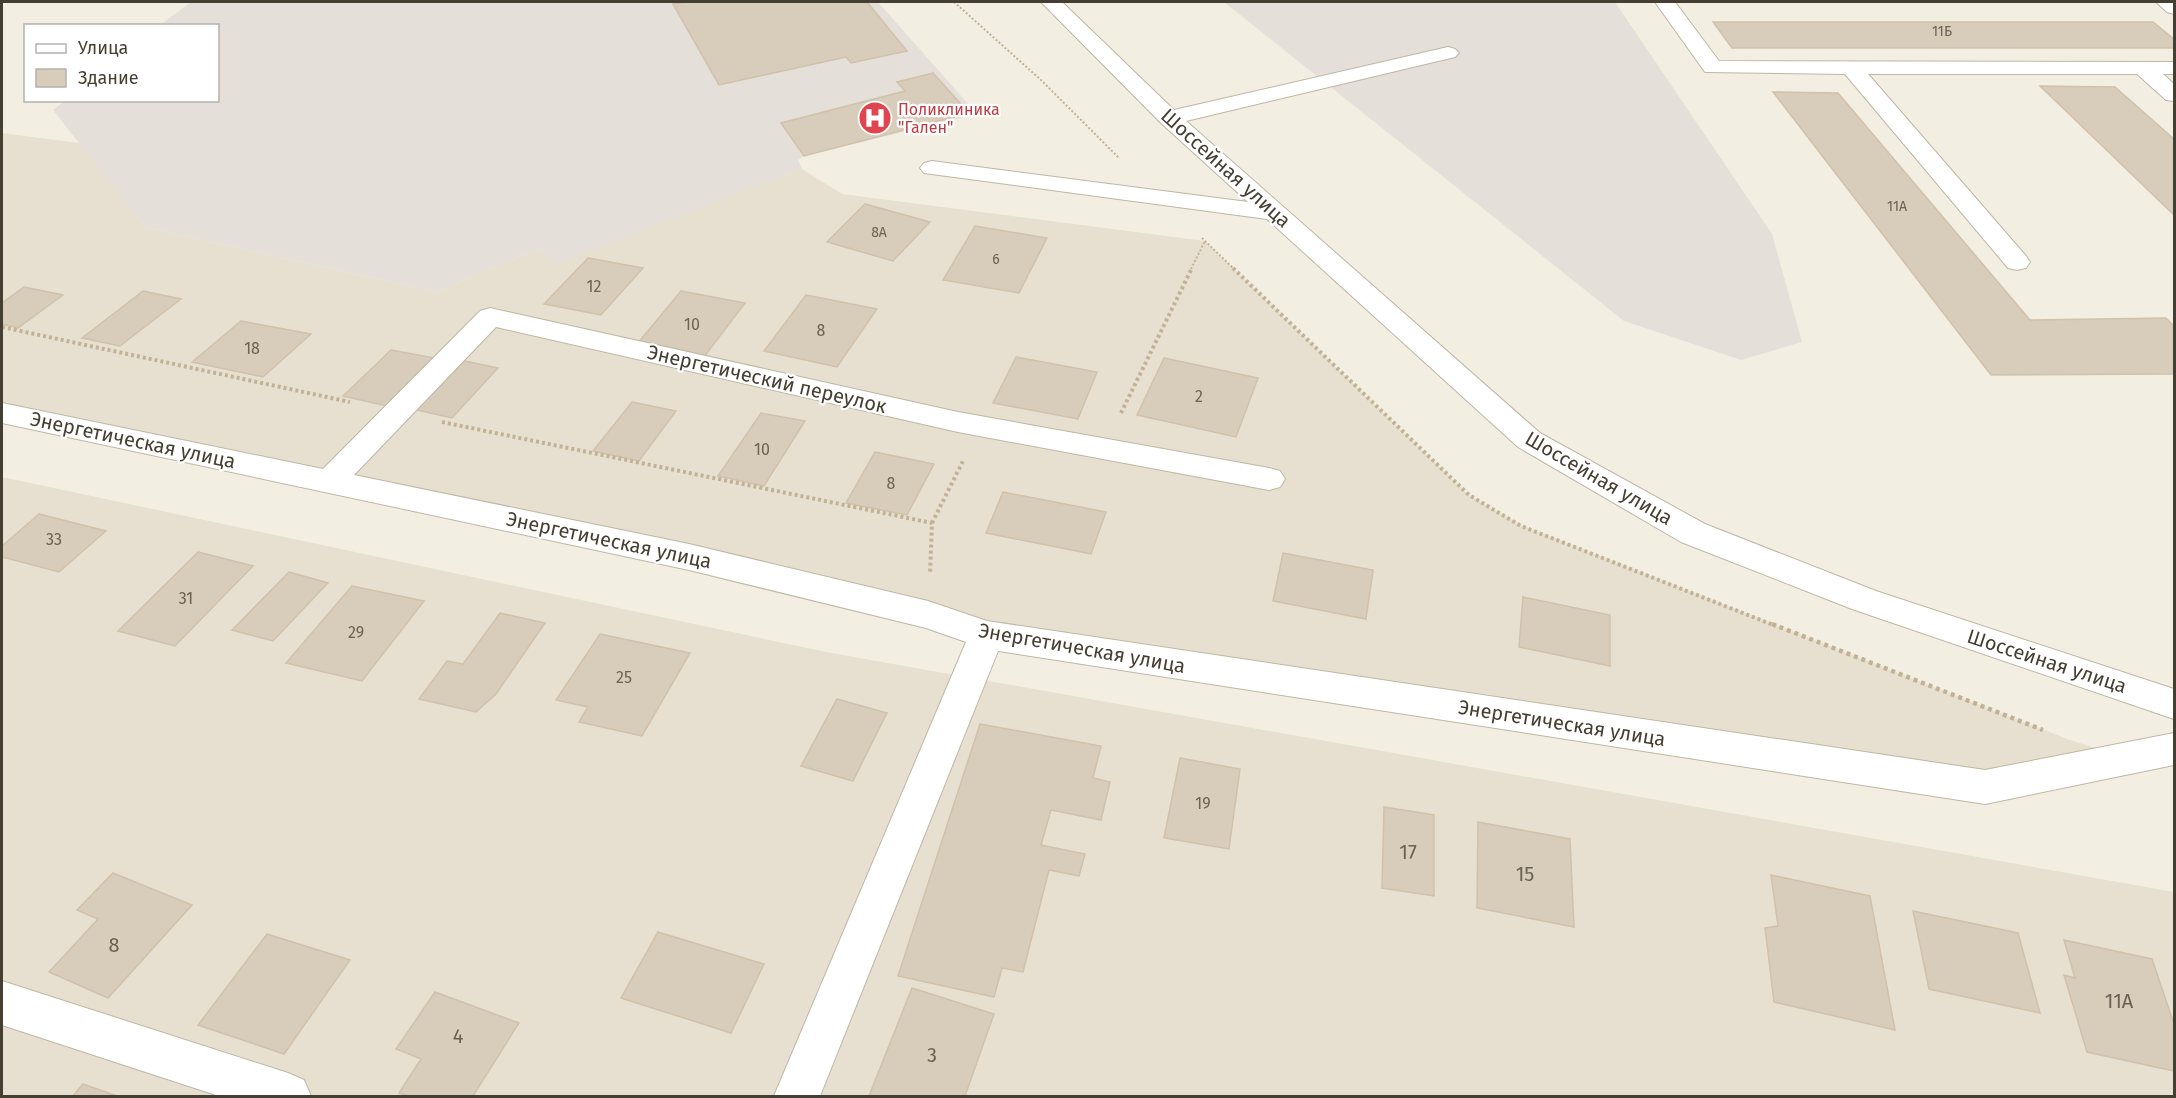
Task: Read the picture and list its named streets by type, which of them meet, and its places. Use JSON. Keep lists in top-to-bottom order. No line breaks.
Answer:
{"streets":{"street":["Шоссейная улица","Энергетический переулок","Энергетическая улица"]},"crossings":[["Энергетический переулок","Энергетическая улица"]],"places":{"hospital":["Поликлиника \"Гален\""]},"house_numbers":["11Б","11А","8А","6","12","10","8","18","2","10","8","33","31","29","25","19","17","15","8","11А","4","3"],"legend":["Улица","Здание"]}
